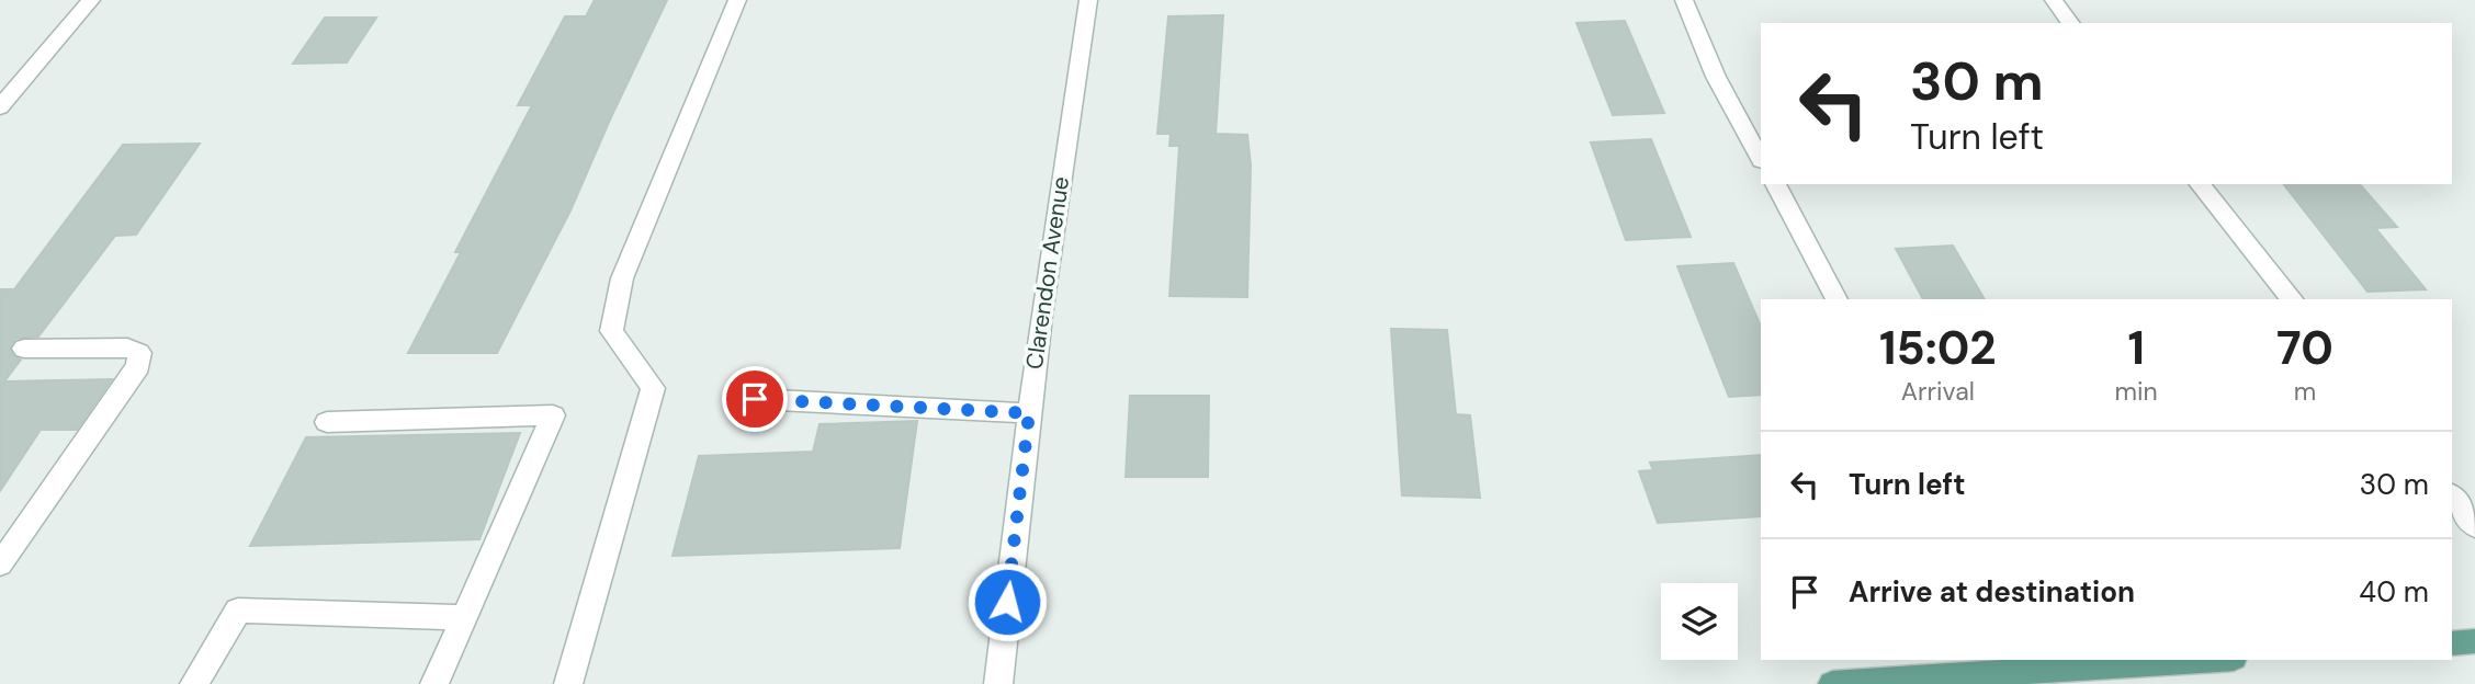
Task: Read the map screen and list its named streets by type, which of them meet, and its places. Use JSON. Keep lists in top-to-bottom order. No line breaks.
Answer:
{"streets":{"street":["Clarendon Avenue"]},"page":{"turn":["30 m","Turn left"],"eta":["15:02","Arrival","1","min","70","m"],"list":[{"name":"Turn left","value":"30 m"},{"name":"Arrive at destination","value":"40 m"}]}}
